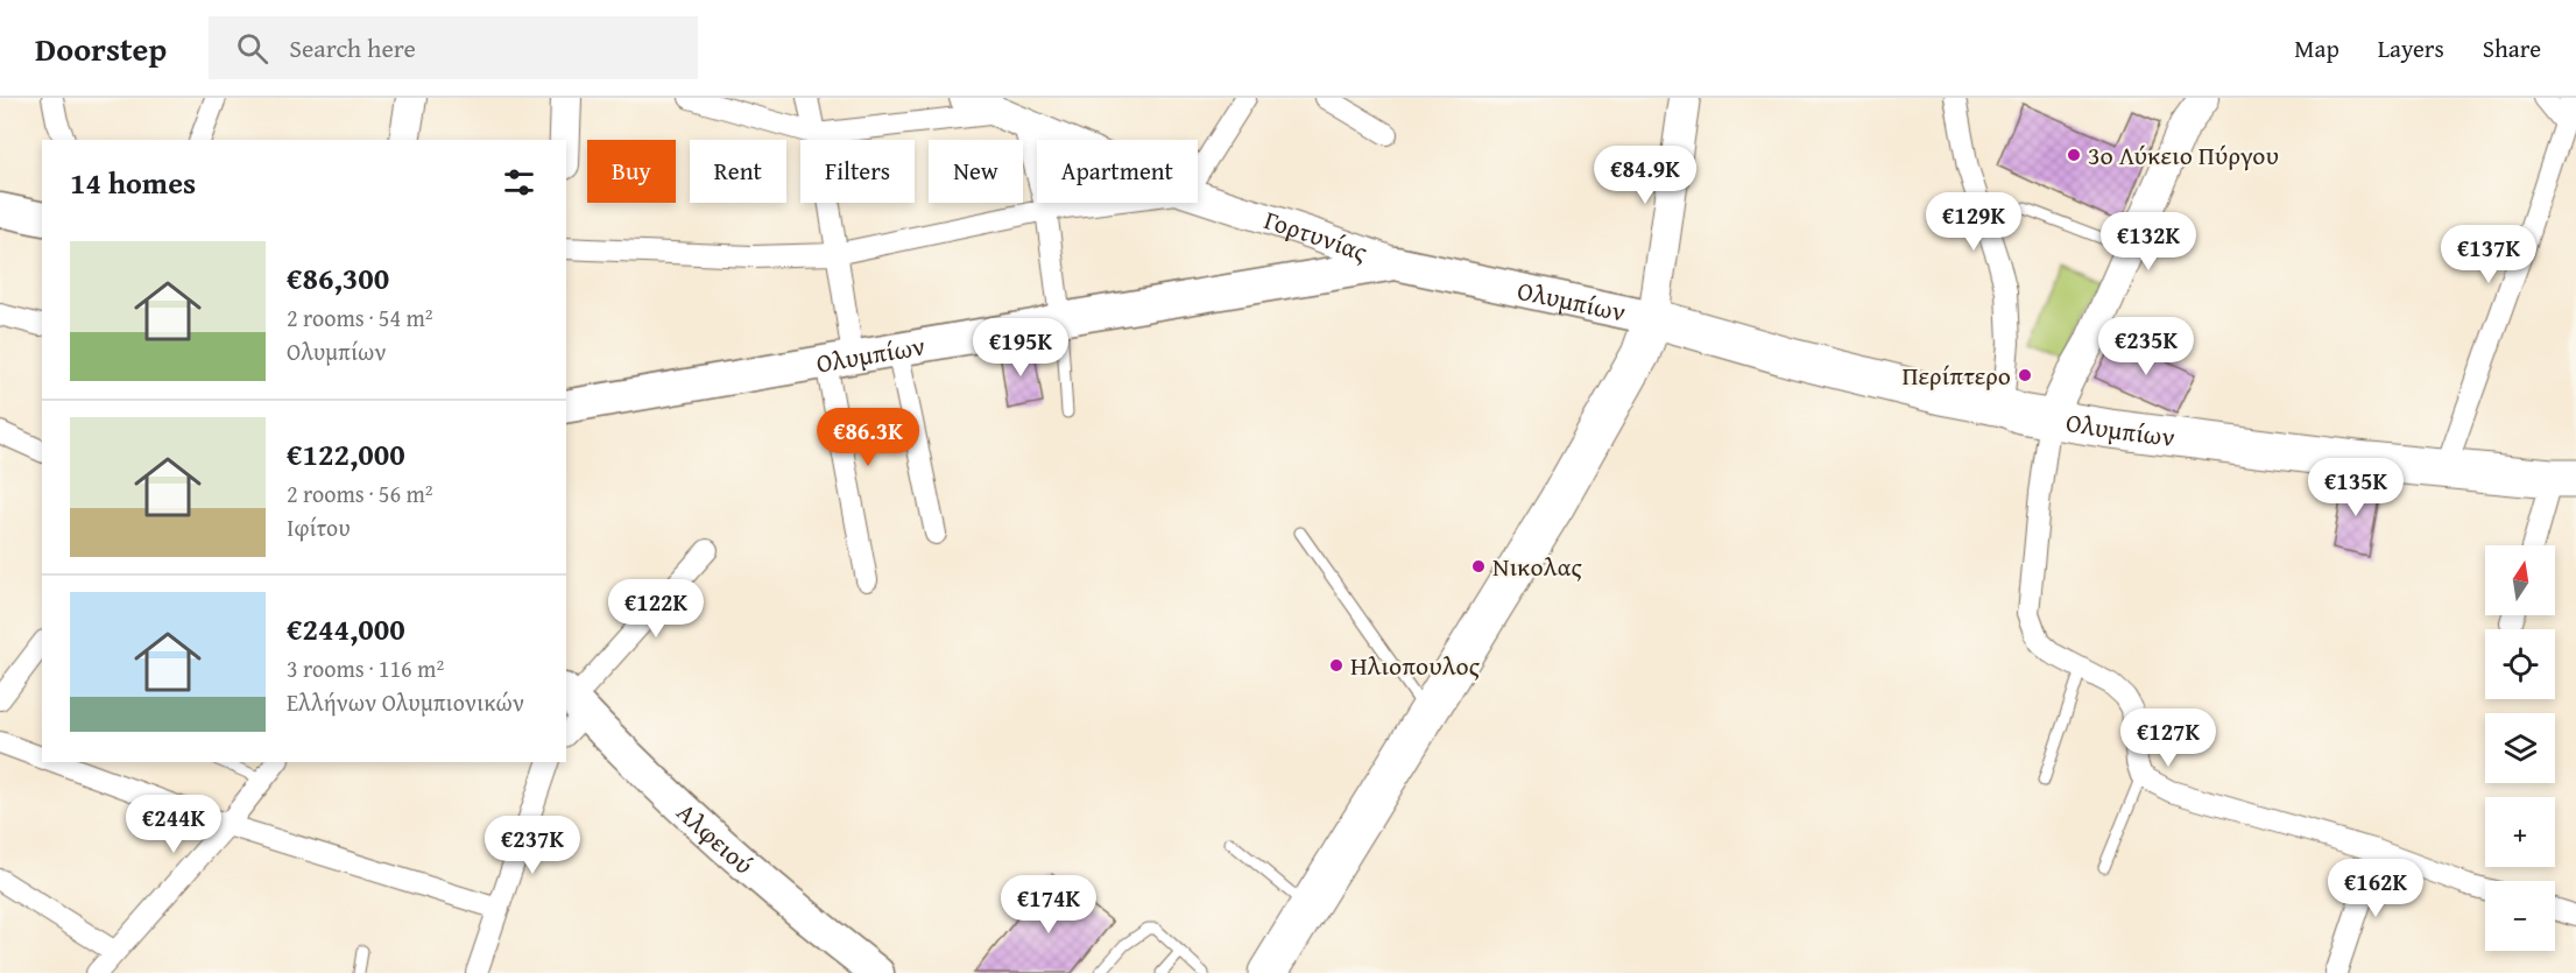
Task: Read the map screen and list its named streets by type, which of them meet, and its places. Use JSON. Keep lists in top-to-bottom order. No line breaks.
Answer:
{"streets":{"highway":["Ολυμπίων"],"main road":["Αλφειού"],"street":["Γορτυνίας"]},"crossings":[["Γορτυνίας","Ολυμπίων"]],"places":["3o Λύκειο Πύργου","Περίπτερο","Νικολας","Ηλιοπουλος"],"north":"top","page":{"header":"Doorstep","search":"Search here","nav":["Map","Layers","Share"],"chip":["Buy","Rent","Filters","New","Apartment"],"heading":"14 homes","price":["€84.9K","€129K","€132K","€137K","€235K","€195K","€86.3K","€135K","€122K","€127K","€244K","€237K","€162K","€174K"],"list":[{"name":"€86,300","note":"2 rooms · 54 m² · Ολυμπίων"},{"name":"€122,000","note":"2 rooms · 56 m² · Ιφίτου"},{"name":"€244,000","note":"3 rooms · 116 m² · Ελλήνων Ολυμπιονικών"}],"map_buttons":["+","−"]}}
